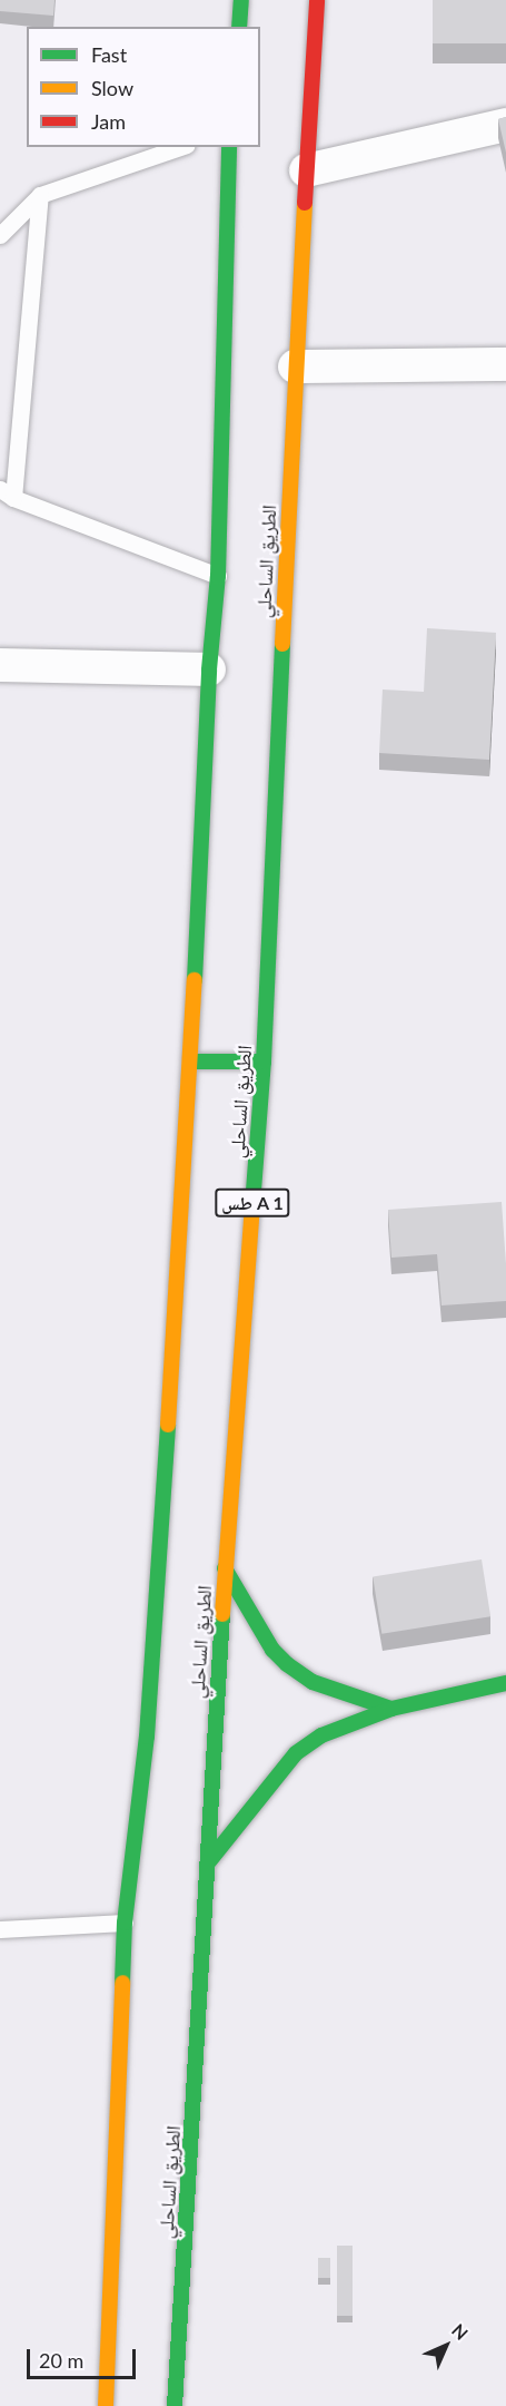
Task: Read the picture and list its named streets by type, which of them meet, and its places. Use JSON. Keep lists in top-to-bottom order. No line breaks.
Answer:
{"streets":{"main road":["الطريق الساحلي","طس A 1"]},"legend":["Fast","Slow","Jam"],"scale_bar":"20 m","north":"top right"}
